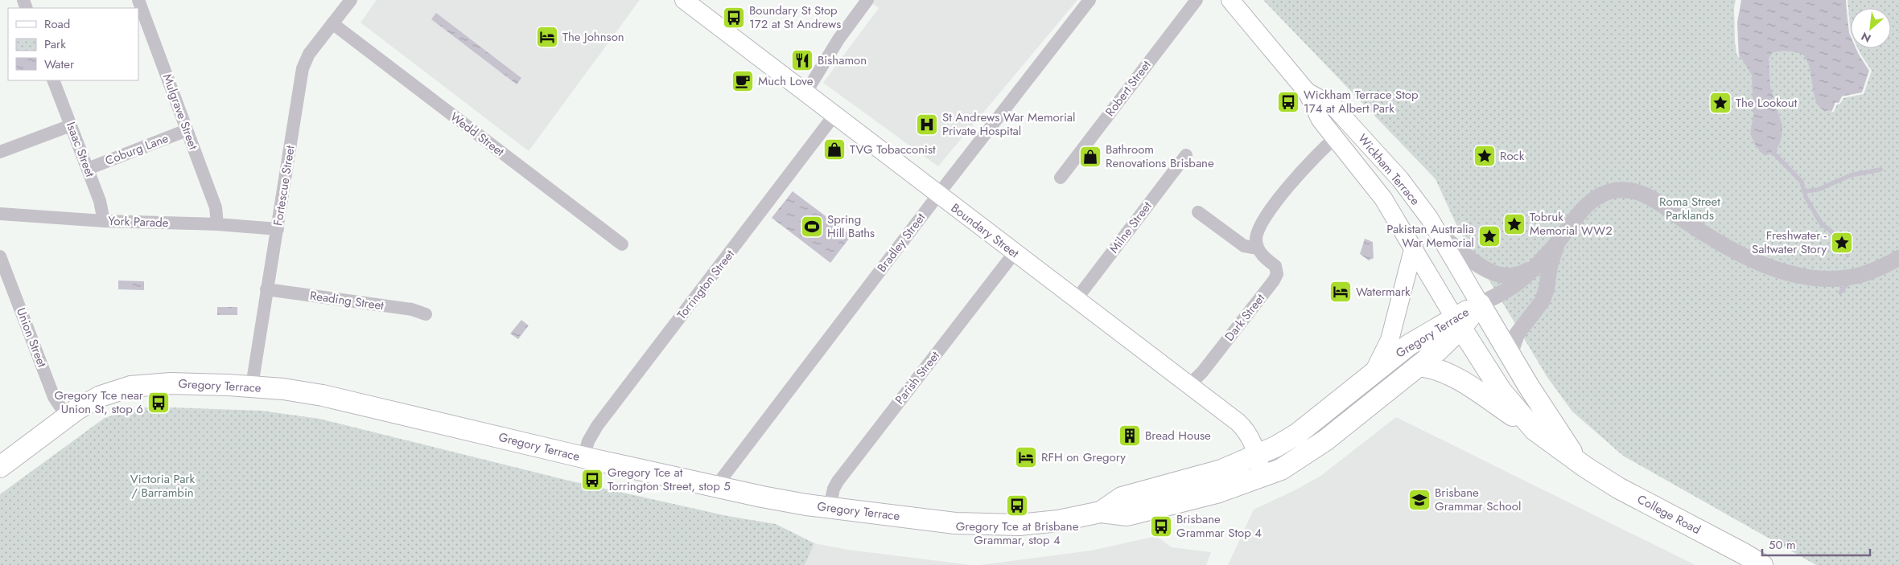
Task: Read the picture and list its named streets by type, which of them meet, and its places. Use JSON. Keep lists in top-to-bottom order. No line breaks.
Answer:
{"streets":{"main road":["Wickham Terrace","Boundary Street","Gregory Terrace","College Road"],"street":["Robert Street","Mulgrave Street","Wedd Street","Isaac Street","Coburg Lane","Fortescue Street","York Parade","Milne Street","Bradley Street","Torrington Street","Reading Street","Dark Street","Union Street","Parish Street"]},"crossings":[["Mulgrave Street","Coburg Lane"],["Mulgrave Street","York Parade"],["Wedd Street","Fortescue Street"],["Isaac Street","Coburg Lane"],["Isaac Street","York Parade"],["Wickham Terrace","Gregory Terrace"],["Wickham Terrace","College Road"],["Fortescue Street","York Parade"],["Fortescue Street","Reading Street"],["Fortescue Street","Gregory Terrace"],["Milne Street","Boundary Street"],["Boundary Street","Bradley Street"],["Boundary Street","Torrington Street"],["Boundary Street","Dark Street"],["Boundary Street","Gregory Terrace"],["Boundary Street","Parish Street"],["Bradley Street","Gregory Terrace"],["Torrington Street","Gregory Terrace"],["Gregory Terrace","Union Street"],["Gregory Terrace","Parish Street"],["Gregory Terrace","College Road"]],"parks":["Roma Street Parklands","Victoria Park / Barrambin"],"places":{"bus stop":["Boundary St Stop 172 at St Andrews","Wickham Terrace Stop 174 at Albert Park","Gregory Tce near Union St, stop 6","Gregory Tce at Torrington Street, stop 5","Gregory Tce at Brisbane Grammar, stop 4","Brisbane Grammar Stop 4"],"hotel":["The Johnson","Watermark","RFH on Gregory"],"restaurant":["Bishamon"],"cafe":["Much Love"],"place":["The Lookout","Rock","Tobruk Memorial WW2","Pakistan Australia War Memorial","Freshwater - Saltwater Story"],"hospital":["St Andrews War Memorial Private Hospital"],"shop":["TVG Tobacconist","Bathroom Renovations Brisbane"],"sports":["Spring Hill Baths"],"building":["Bread House"],"school or university":["Brisbane Grammar School"]},"legend":["Road","Park","Water"],"scale_bar":"50 m","north":"bottom left"}
